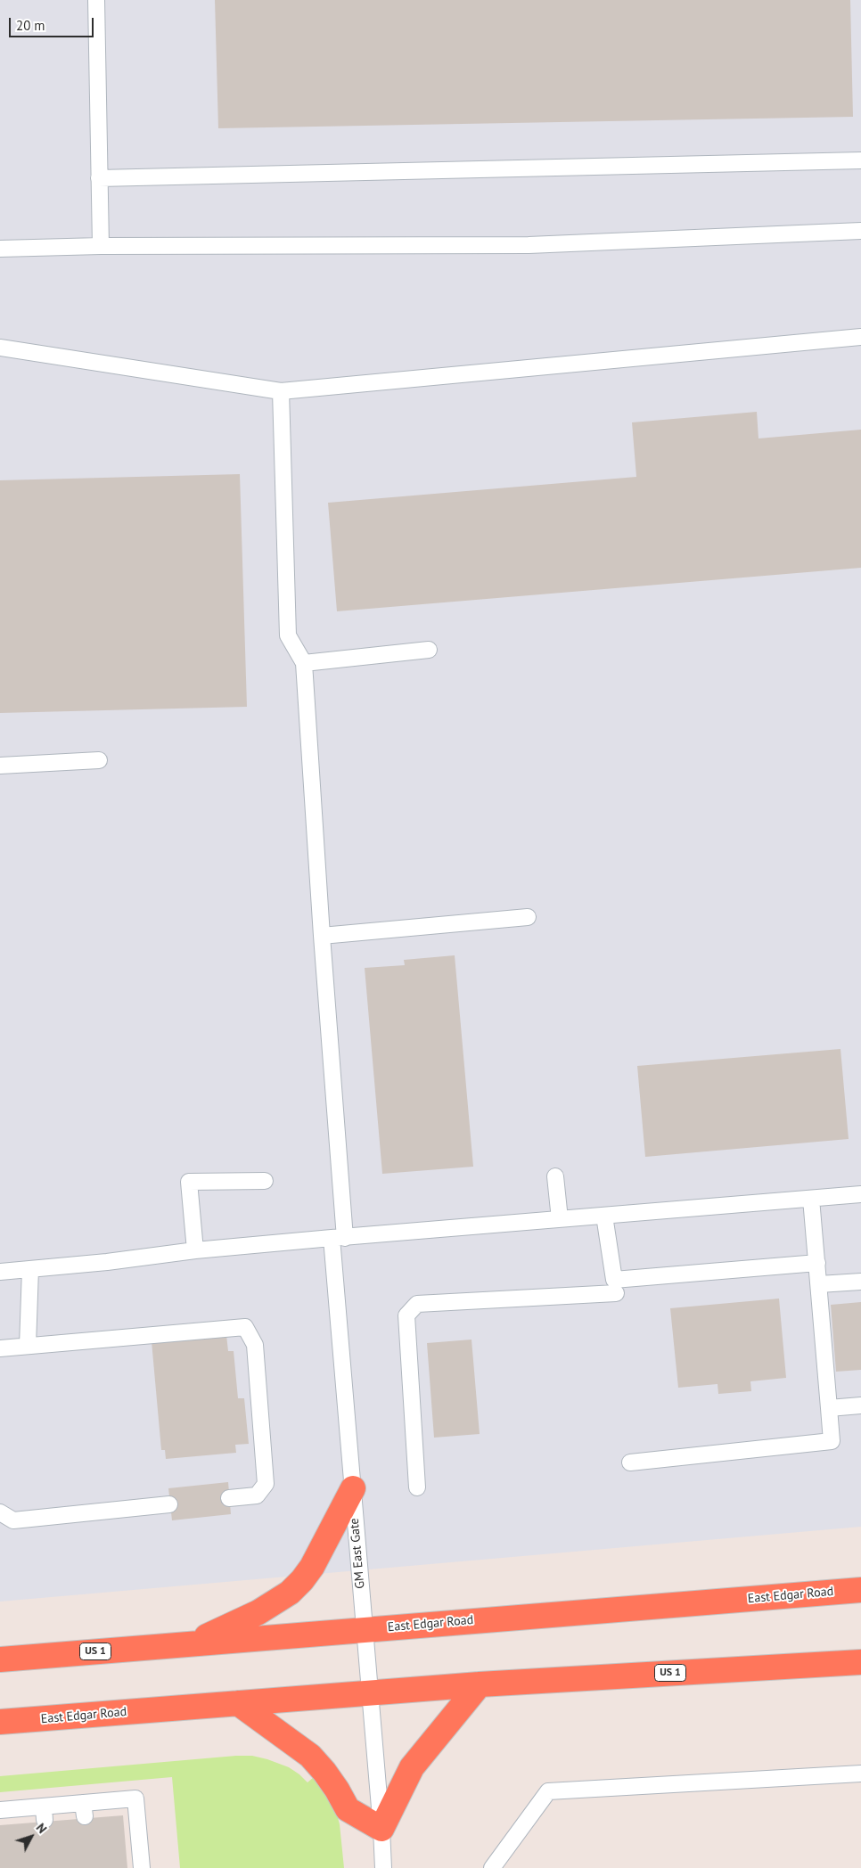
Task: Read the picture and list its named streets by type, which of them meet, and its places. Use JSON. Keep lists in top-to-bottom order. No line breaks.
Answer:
{"streets":{"highway":["East Edgar Road","US 1"],"lane":["GM East Gate"]},"crossings":[["GM East Gate","East Edgar Road"]],"scale_bar":"20 m","north":"top right"}
